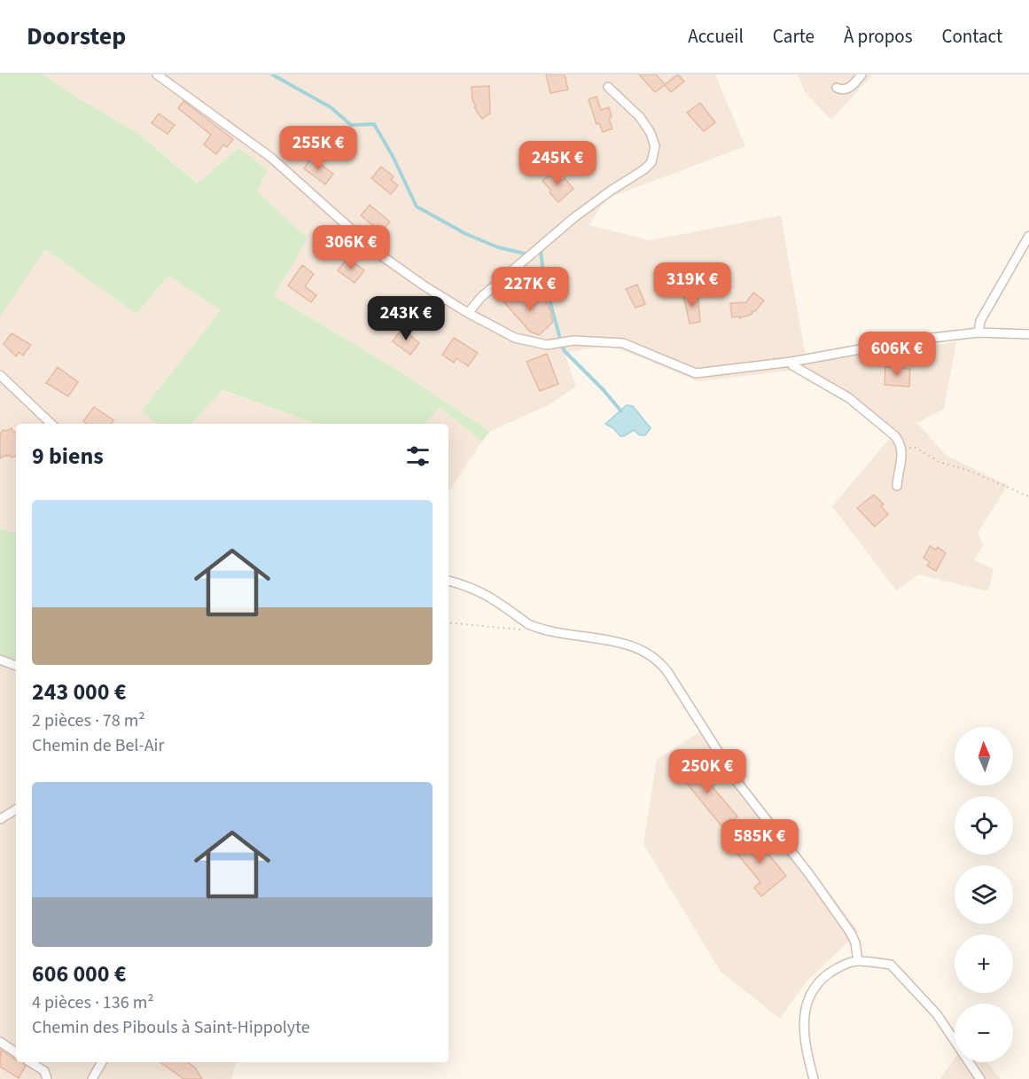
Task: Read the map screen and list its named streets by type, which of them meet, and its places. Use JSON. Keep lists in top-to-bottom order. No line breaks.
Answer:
{"north":"top","page":{"header":"Doorstep","nav":["Accueil","Carte","À propos","Contact"],"price":["255K €","245K €","306K €","319K €","227K €","243K €","606K €","250K €","585K €"],"heading":"9 biens","list":[{"name":"243 000 €","note":"2 pièces · 78 m² · Chemin de Bel-Air"},{"name":"606 000 €","note":"4 pièces · 136 m² · Chemin des Pibouls à Saint-Hippolyte"}],"map_buttons":["+","−"]}}
